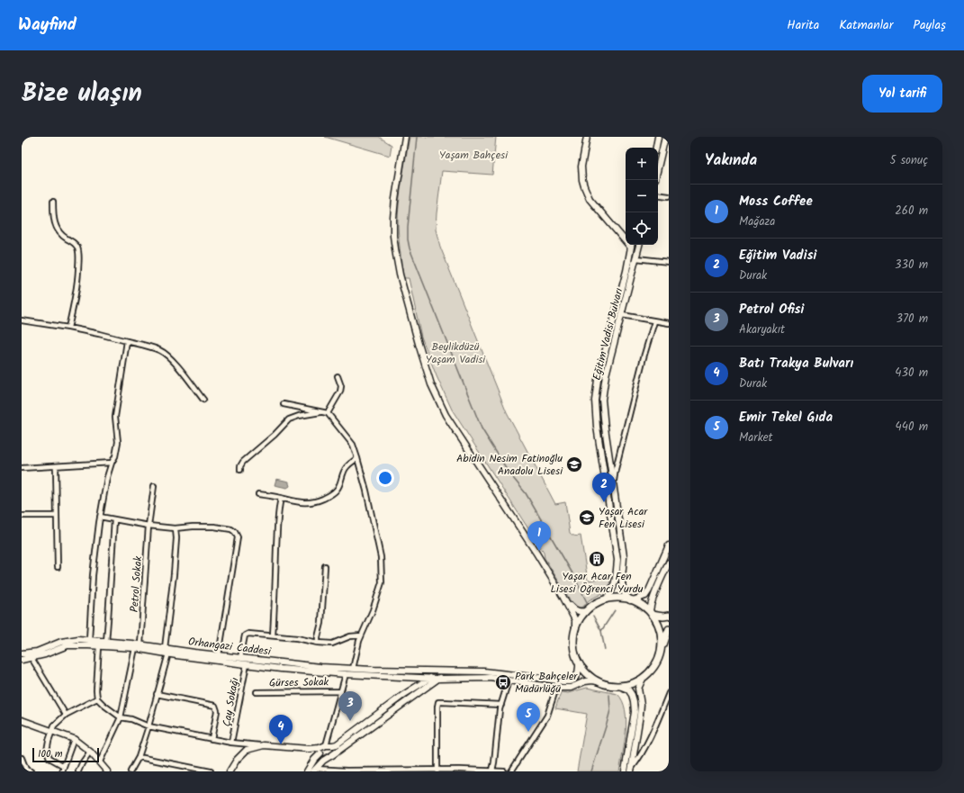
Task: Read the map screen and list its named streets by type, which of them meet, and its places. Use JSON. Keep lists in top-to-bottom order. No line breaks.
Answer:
{"streets":{"main road":["Eğitim Vadisi Bulvarı","Orhangazi Caddesi"],"street":["Petrol Sokak","Gürses Sokak","Çay Sokağı"]},"crossings":[["Eğitim Vadisi Bulvarı","Orhangazi Caddesi"],["Petrol Sokak","Orhangazi Caddesi"],["Orhangazi Caddesi","Çay Sokağı"]],"parks":["Yaşam Bahçesi","Beylikdüzü Yaşam Vadisi"],"places":{"school or university":["Abidin Nesim Fatinoğlu Anadolu Lisesi","Yaşar Acar Fen Lisesi"],"building":["Yaşar Acar Fen Lisesi Öğrenci Yurdu"],"bus stop":["Park Bahçeler Müdürlüğü"]},"scale_bar":"100 m","page":{"header":"Wayfind","nav":["Harita","Katmanlar","Paylaş"],"title":"Bize ulaşın","buttons":"Yol tarifi","heading":["Yakında","5 sonuç"],"map_buttons":["+","−"],"list":[{"mark":"1","name":"Moss Coffee","note":"Mağaza","value":"260 m"},{"mark":"2","name":"Eğitim Vadisi","note":"Durak","value":"330 m"},{"mark":"3","name":"Petrol Ofisi","note":"Akaryakıt","value":"370 m"},{"mark":"4","name":"Batı Trakya Bulvarı","note":"Durak","value":"430 m"},{"mark":"5","name":"Emir Tekel Gıda","note":"Market","value":"440 m"}],"pins":["2","1","3","5","4"],"scale":"100 m"}}
